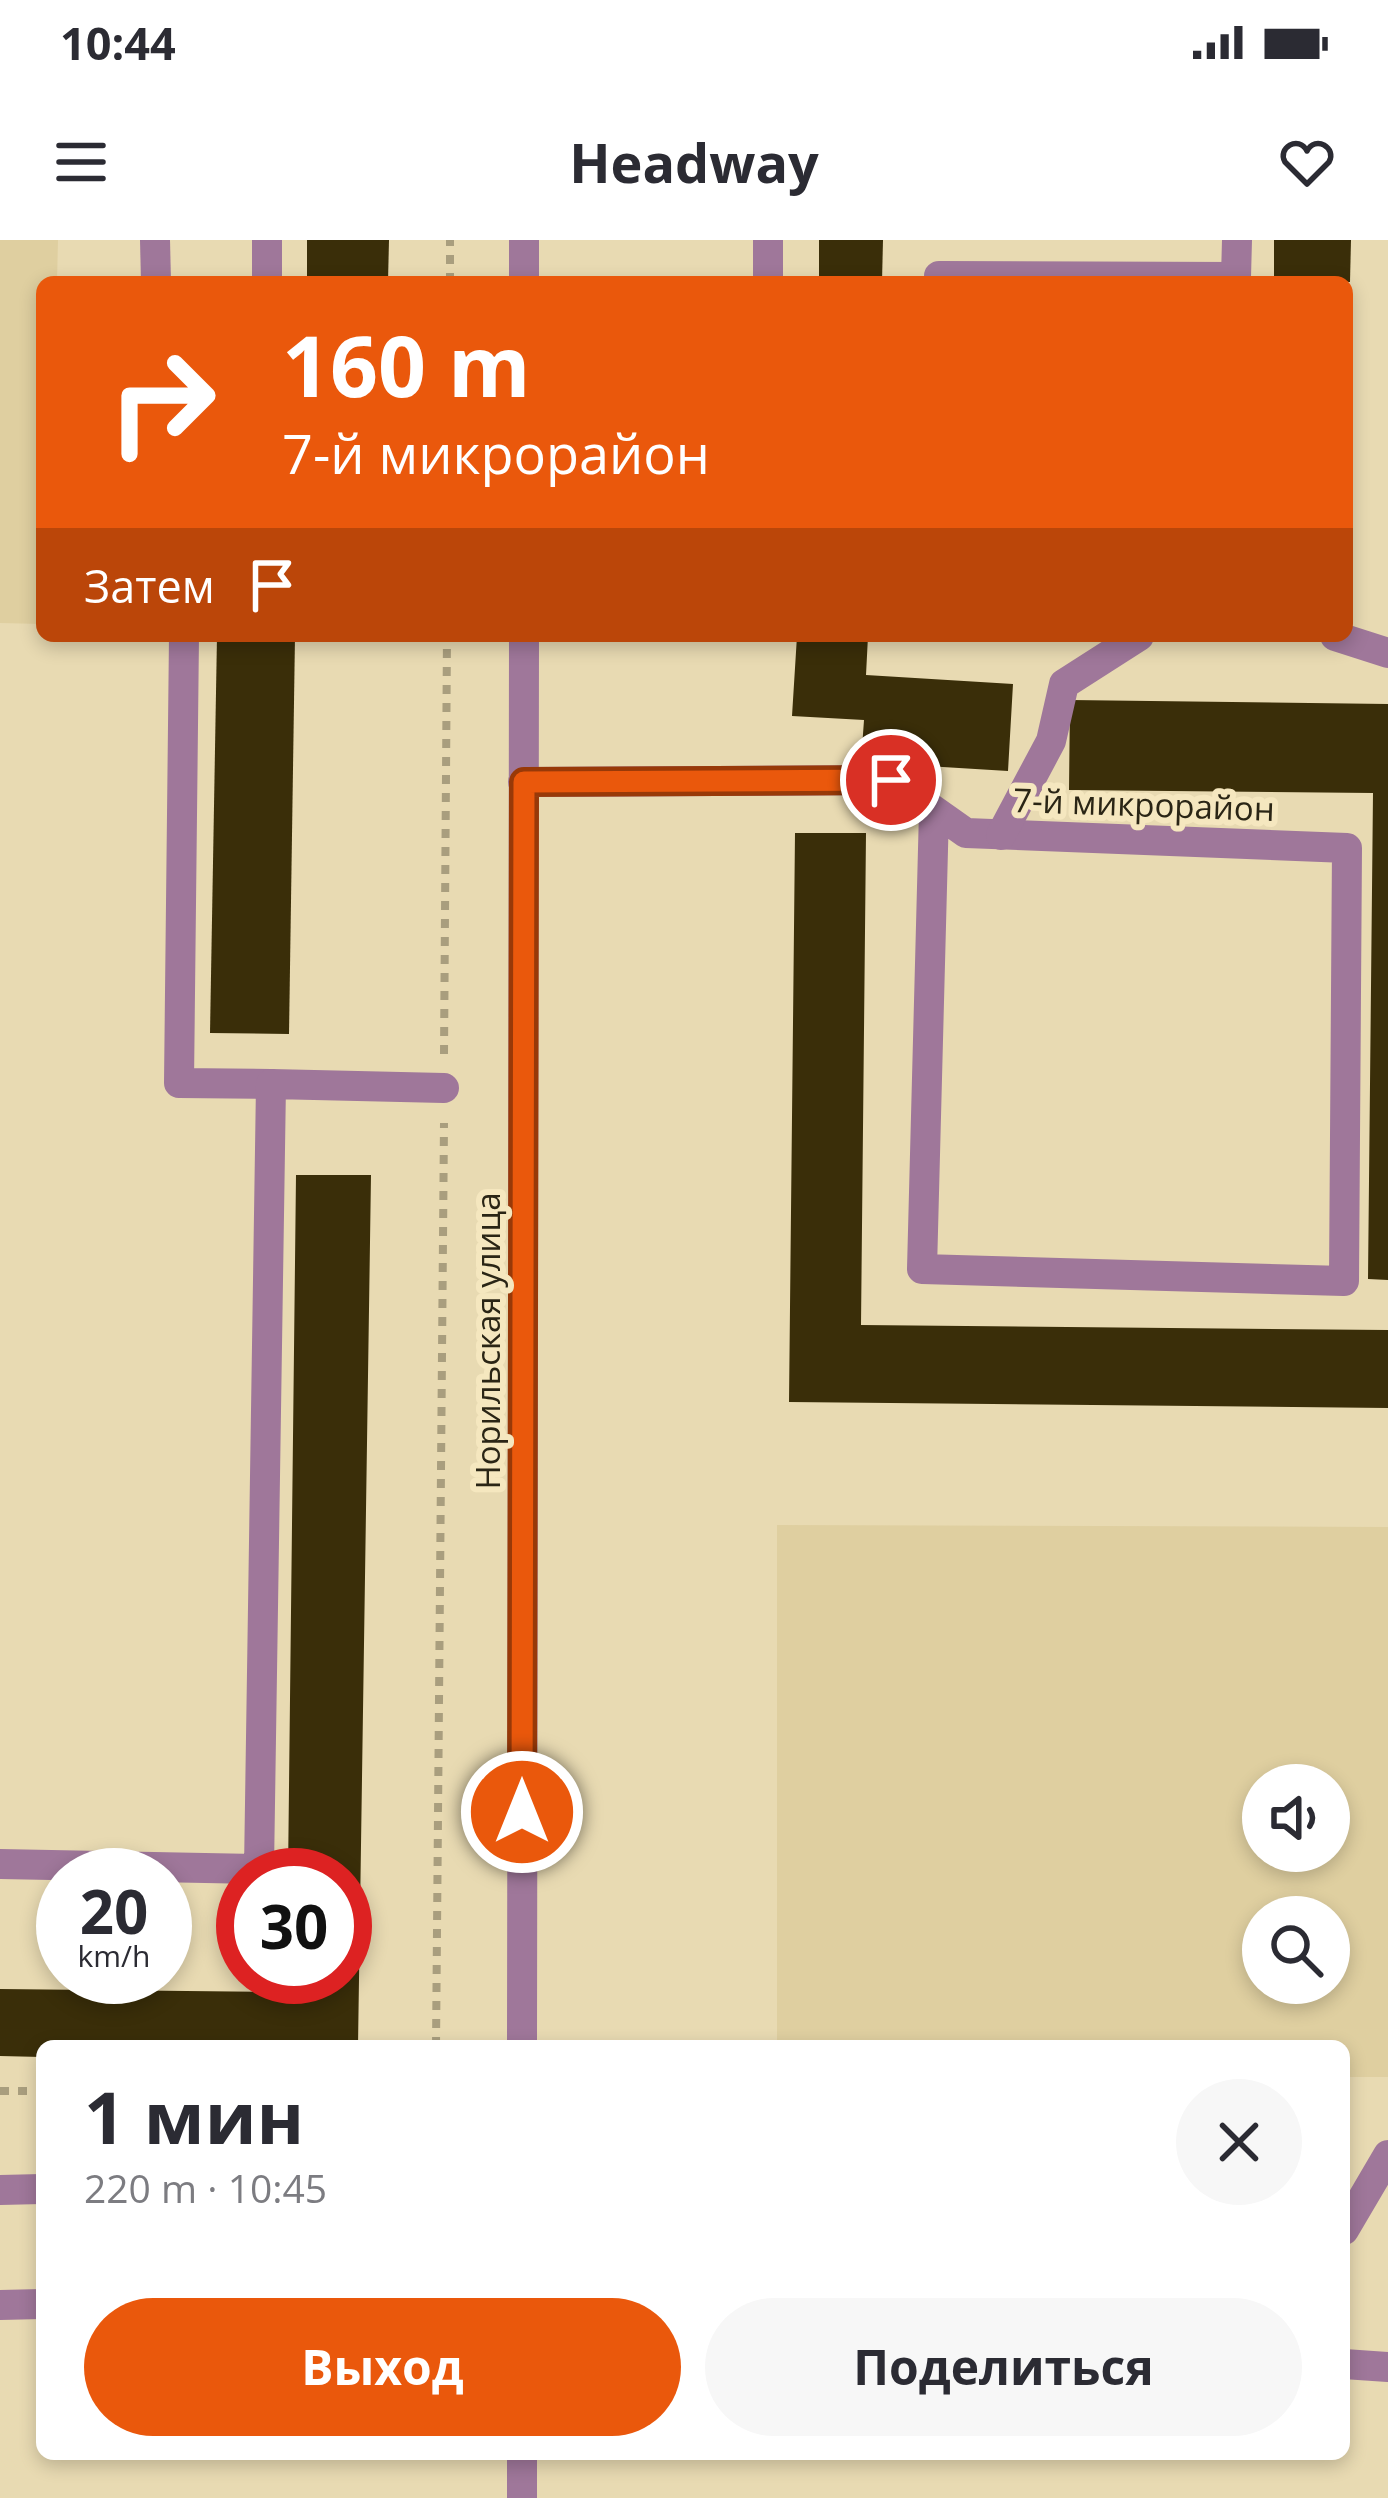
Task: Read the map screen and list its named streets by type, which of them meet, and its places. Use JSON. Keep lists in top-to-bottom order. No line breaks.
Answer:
{"streets":{"street":["7-й микрорайон","Норильская улица"]},"crossings":[["7-й микрорайон","Норильская улица"]],"page":{"status":"10:44","header":"Headway","turn":["160 m","7-й микрорайон"],"then":"Затем","speed":"20 km/h","limit":"30","heading":["1 мин","220 m · 10:45"],"buttons":["Выход","Поделиться"]}}
